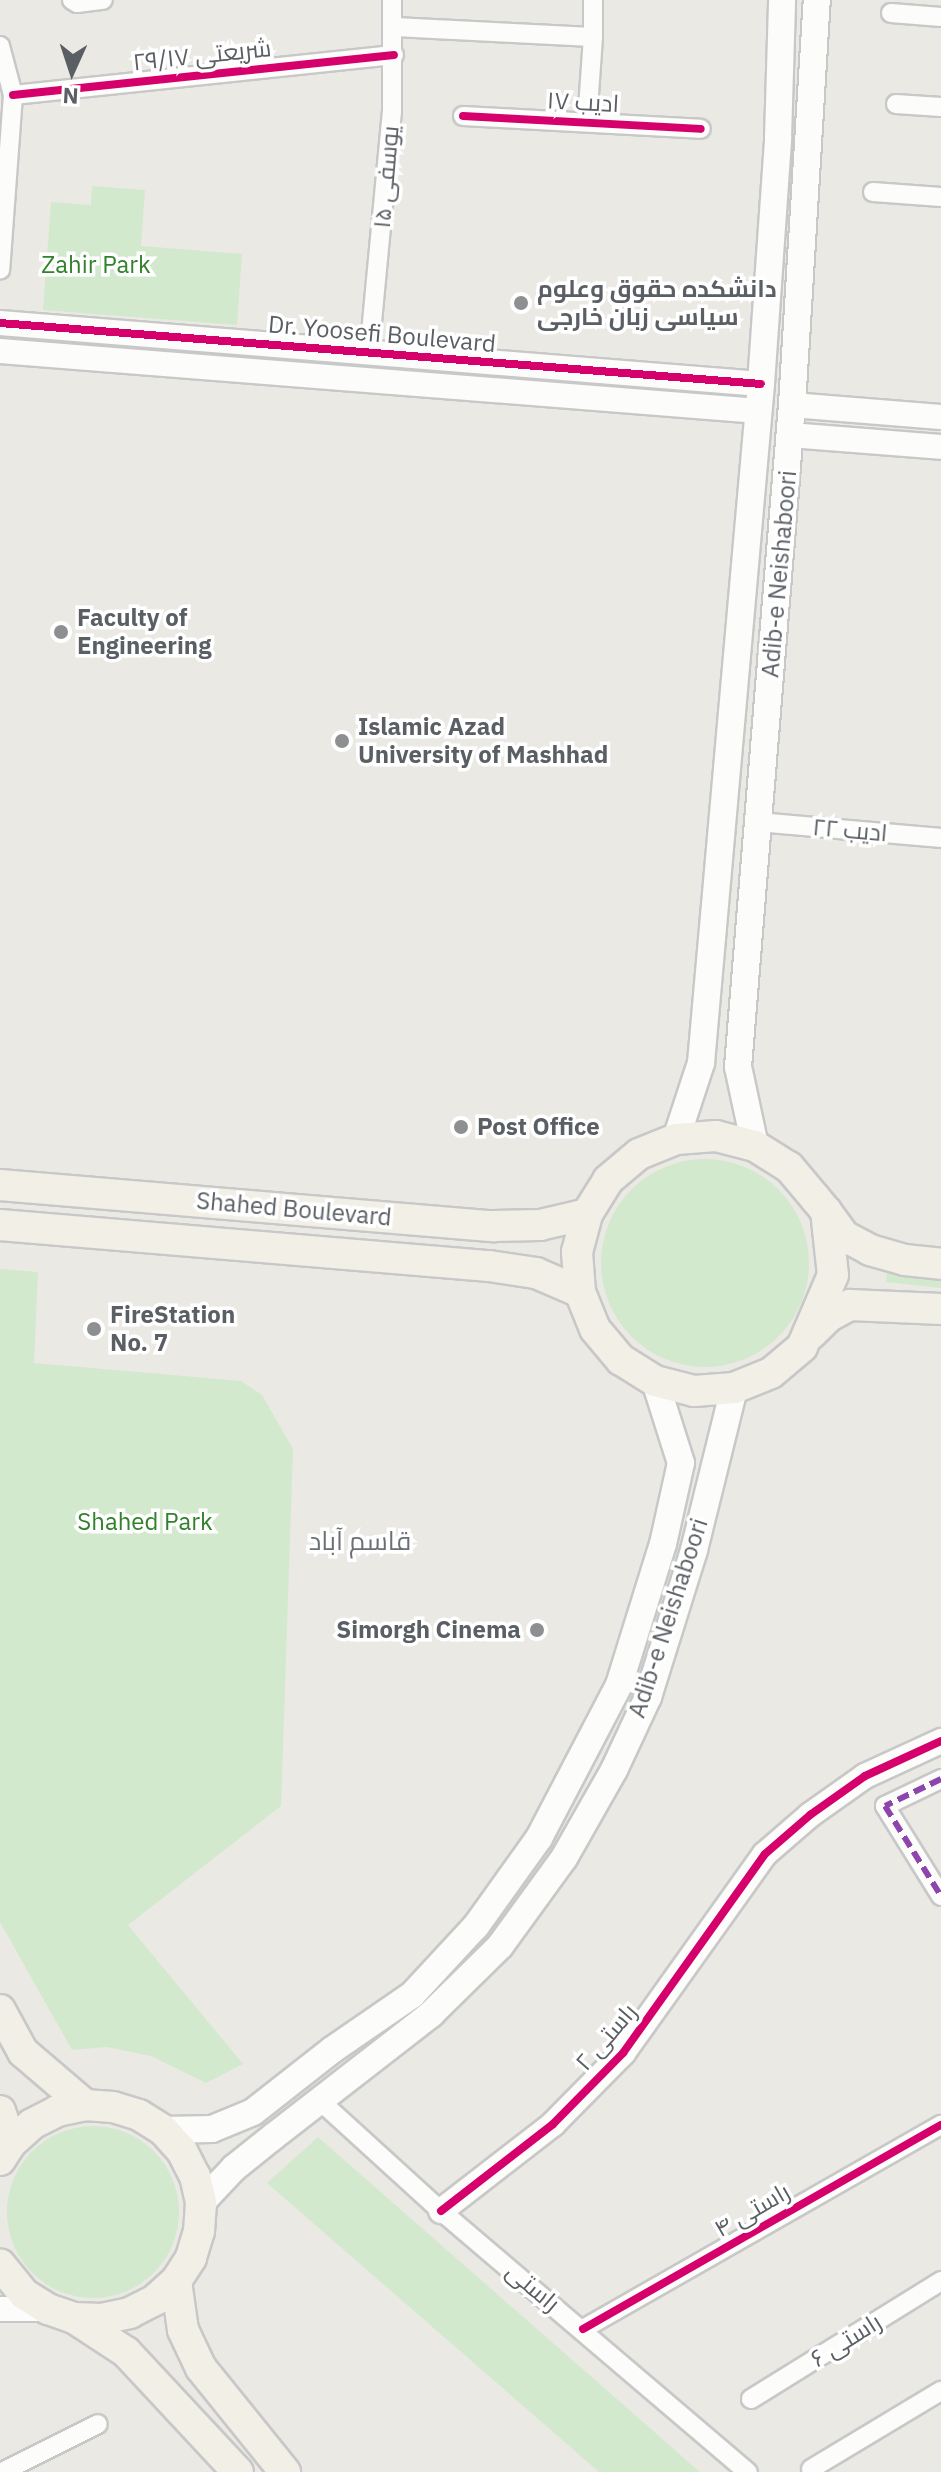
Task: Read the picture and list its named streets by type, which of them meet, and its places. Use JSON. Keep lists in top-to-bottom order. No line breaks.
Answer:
{"streets":{"main road":["Adib-e Neishaboori","Shahed Boulevard"],"street":["شریعتی ۲۹/۱۷","ادیب ۱۷","یوسفی ۱۵","Dr. Yoosefi Boulevard","ادیب ۲۲","راستی ۲","راستی ۴","راستی","راستی ۶"]},"crossings":[["شریعتی ۲۹/۱۷","یوسفی ۱۵"],["یوسفی ۱۵","Dr. Yoosefi Boulevard"],["Dr. Yoosefi Boulevard","Adib-e Neishaboori"],["Adib-e Neishaboori","ادیب ۲۲"],["Adib-e Neishaboori","Shahed Boulevard"],["Adib-e Neishaboori","راستی"],["راستی ۲","راستی"],["راستی ۴","راستی"]],"districts":["قاسم آباد"],"parks":["Zahir Park","Shahed Park"],"places":["دانشکده حقوق وعلوم سیاسی زبان خارجی","Faculty of Engineering","Islamic Azad University of Mashhad","Post Office","FireStation No. 7","Simorgh Cinema"],"north":"bottom"}
